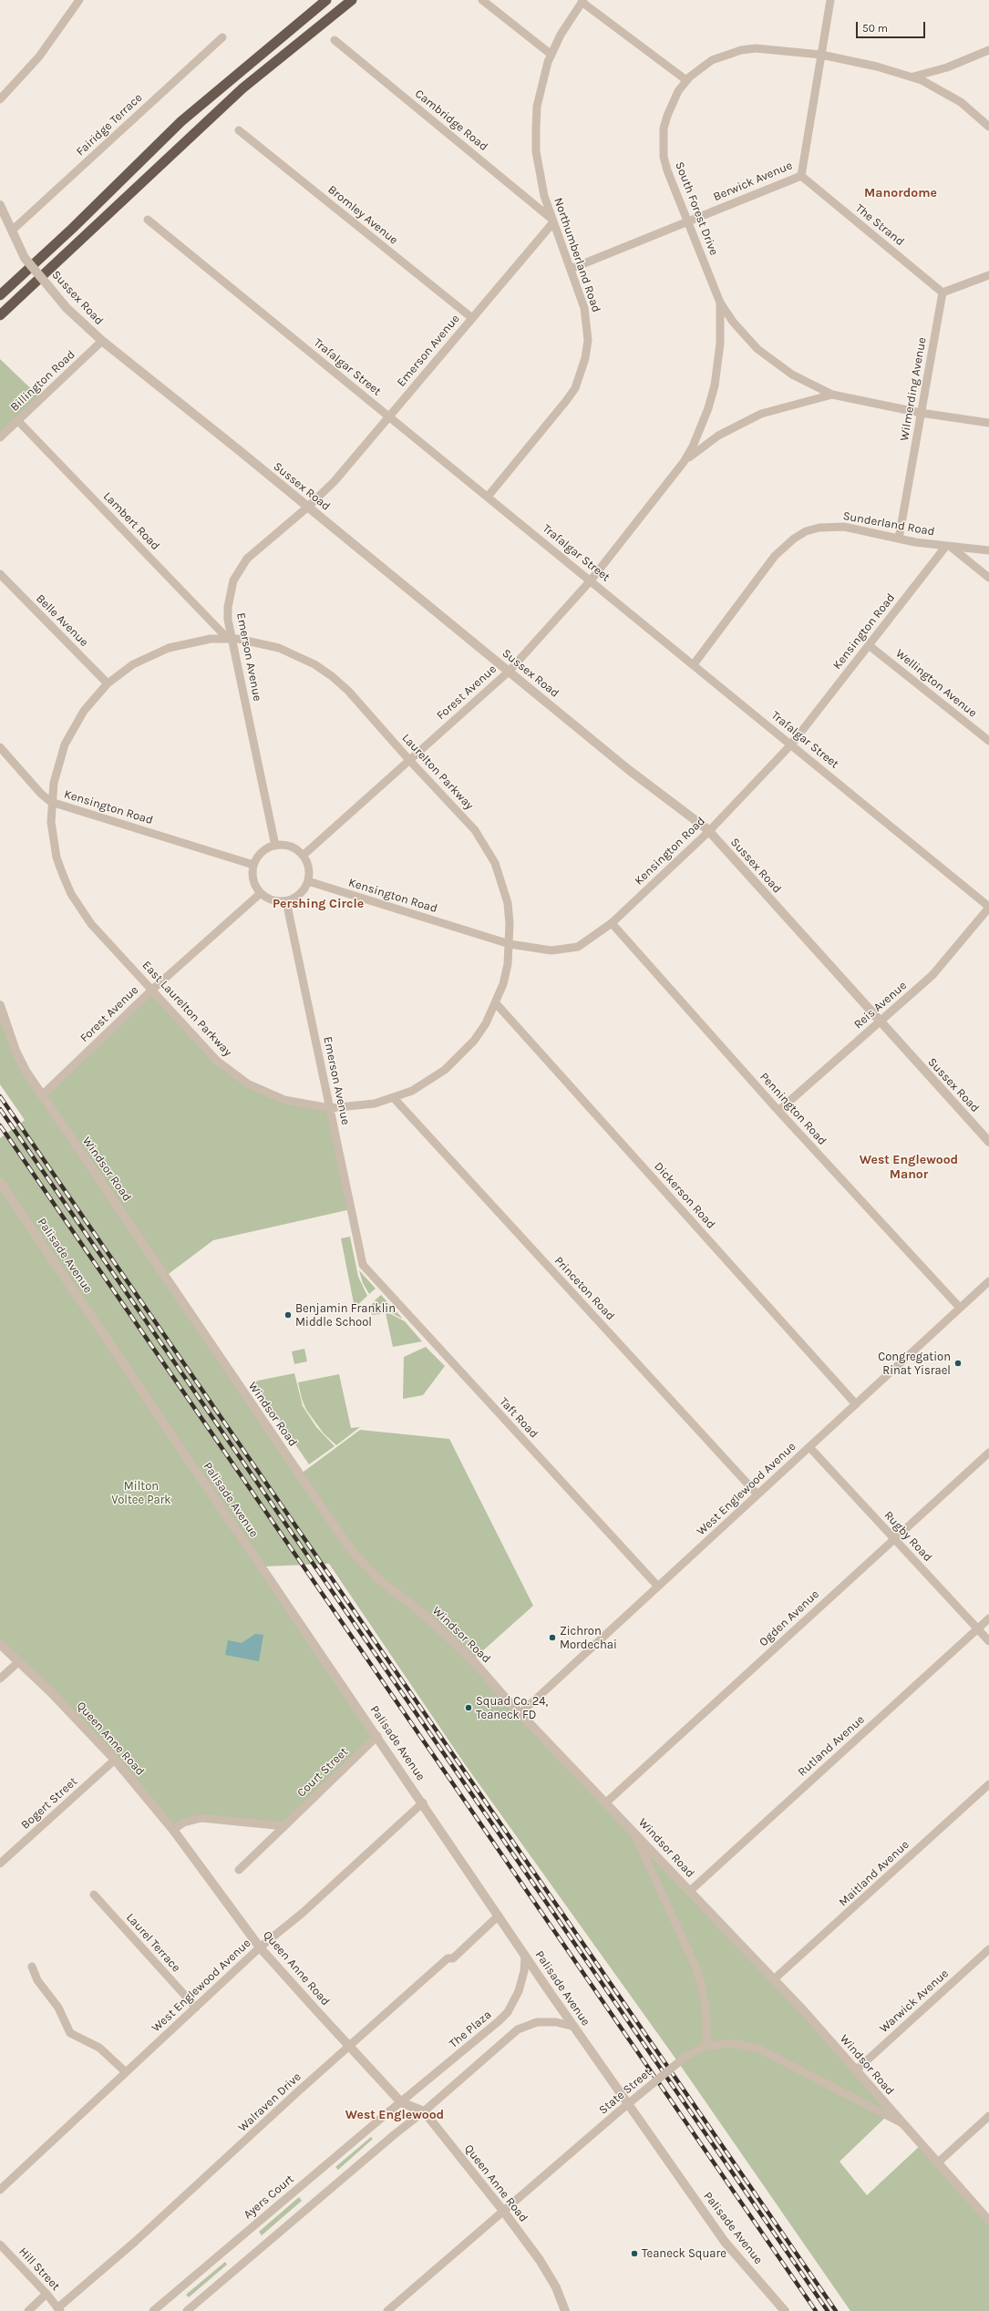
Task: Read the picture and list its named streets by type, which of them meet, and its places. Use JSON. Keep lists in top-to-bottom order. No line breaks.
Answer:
{"streets":{"street":["Cambridge Road","Fairidge Terrace","Berwick Avenue","South Forest Drive","Bromley Avenue","The Strand","Northumberland Road","Sussex Road","Emerson Avenue","Trafalgar Street","Billington Road","Wilmerding Avenue","Lambert Road","Sunderland Road","Belle Avenue","Kensington Road","Wellington Avenue","Forest Avenue","Laurelton Parkway","Reis Avenue","East Laurelton Parkway","Pennington Road","Windsor Road","Dickerson Road","Palisade Avenue","Princeton Road","Taft Road","West Englewood Avenue","Rugby Road","Ogden Avenue","Queen Anne Road","Rutland Avenue","Court Street","Bogert Street","Maitland Avenue","Laurel Terrace","Warwick Avenue","The Plaza","State Street","Walraven Drive","Ayers Court","Hill Street"]},"crossings":[["Cambridge Road","Northumberland Road"],["Cambridge Road","Emerson Avenue"],["Fairidge Terrace","Sussex Road"],["Berwick Avenue","South Forest Drive"],["Berwick Avenue","The Strand"],["Berwick Avenue","Northumberland Road"],["South Forest Drive","Forest Avenue"],["Bromley Avenue","Emerson Avenue"],["The Strand","Wilmerding Avenue"],["Northumberland Road","Emerson Avenue"],["Northumberland Road","Trafalgar Street"],["Sussex Road","Emerson Avenue"],["Sussex Road","Billington Road"],["Sussex Road","Kensington Road"],["Sussex Road","Forest Avenue"],["Sussex Road","Reis Avenue"],["Emerson Avenue","Trafalgar Street"],["Emerson Avenue","Lambert Road"],["Emerson Avenue","Kensington Road"],["Emerson Avenue","Forest Avenue"],["Emerson Avenue","Laurelton Parkway"],["Emerson Avenue","East Laurelton Parkway"],["Emerson Avenue","Taft Road"],["Trafalgar Street","Sunderland Road"],["Trafalgar Street","Kensington Road"],["Trafalgar Street","Forest Avenue"],["Trafalgar Street","Reis Avenue"],["Billington Road","Lambert Road"],["Wilmerding Avenue","Sunderland Road"],["Lambert Road","Laurelton Parkway"],["Sunderland Road","Kensington Road"],["Belle Avenue","Laurelton Parkway"],["Belle Avenue","East Laurelton Parkway"],["Kensington Road","Wellington Avenue"],["Kensington Road","Forest Avenue"],["Kensington Road","Laurelton Parkway"],["Kensington Road","East Laurelton Parkway"],["Kensington Road","Pennington Road"],["Forest Avenue","Laurelton Parkway"],["Forest Avenue","East Laurelton Parkway"],["Forest Avenue","Windsor Road"],["Laurelton Parkway","East Laurelton Parkway"],["Laurelton Parkway","Dickerson Road"],["Reis Avenue","Pennington Road"],["East Laurelton Parkway","Dickerson Road"],["East Laurelton Parkway","Princeton Road"],["Pennington Road","West Englewood Avenue"],["Windsor Road","West Englewood Avenue"],["Windsor Road","Ogden Avenue"],["Windsor Road","Rutland Avenue"],["Windsor Road","Maitland Avenue"],["Windsor Road","Warwick Avenue"],["Dickerson Road","West Englewood Avenue"],["Palisade Avenue","West Englewood Avenue"],["Palisade Avenue","Court Street"],["Palisade Avenue","The Plaza"],["Palisade Avenue","Walraven Drive"],["Princeton Road","West Englewood Avenue"],["Taft Road","West Englewood Avenue"],["West Englewood Avenue","Rugby Road"],["West Englewood Avenue","Queen Anne Road"],["West Englewood Avenue","Laurel Terrace"],["Rugby Road","Ogden Avenue"],["Rugby Road","Rutland Avenue"],["Queen Anne Road","Bogert Street"],["Queen Anne Road","The Plaza"],["Queen Anne Road","State Street"],["Queen Anne Road","Walraven Drive"],["Queen Anne Road","Ayers Court"],["The Plaza","Ayers Court"],["Walraven Drive","Hill Street"]],"districts":["Manordome","Pershing Circle","West Englewood Manor","West Englewood"],"parks":["Milton Voltee Park"],"places":["Benjamin Franklin Middle School","Congregation Rinat Yisrael","Zichron Mordechai","Squad Co. 24, Teaneck FD","Teaneck Square"],"scale_bar":"50 m"}
